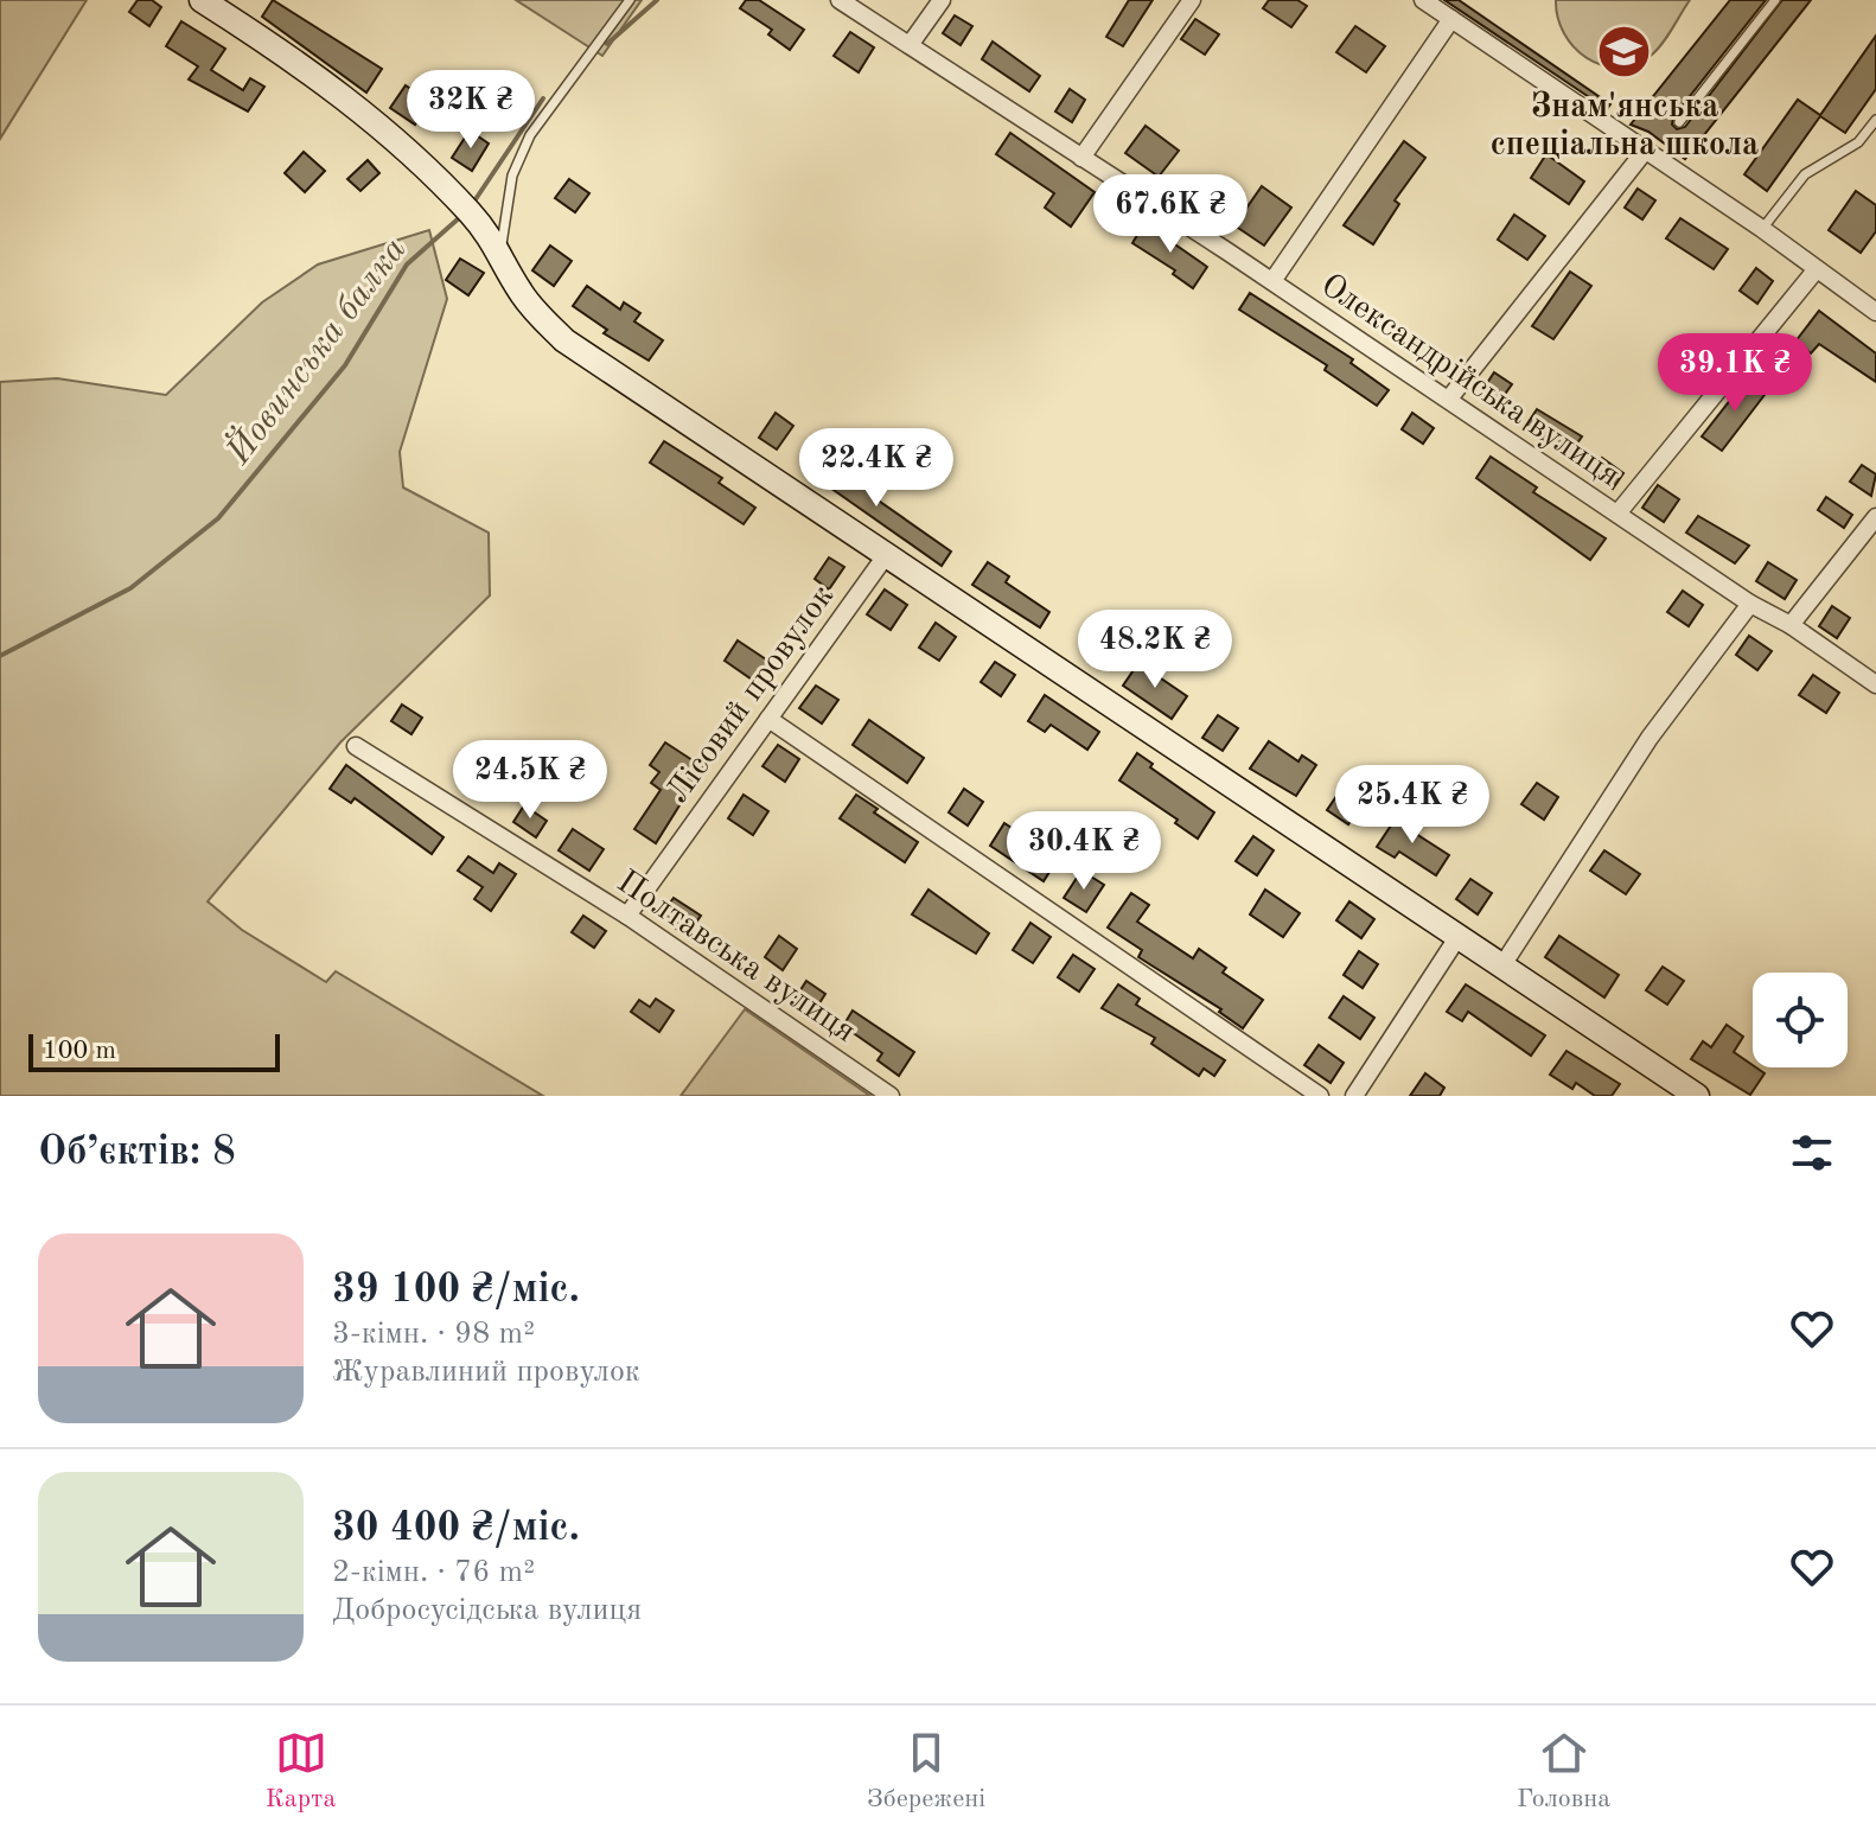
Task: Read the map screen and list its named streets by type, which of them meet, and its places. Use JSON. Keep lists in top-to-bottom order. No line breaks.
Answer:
{"streets":{"street":["Олександрійська вулиця","Лісовий провулок","Полтавська вулиця"]},"crossings":[["Лісовий провулок","Полтавська вулиця"]],"water":["Йовинська балка"],"places":{"school or university":["Знам'янська спеціальна школа"]},"scale_bar":"100 m","page":{"price":["32K ₴","67.6K ₴","39.1K ₴","22.4K ₴","48.2K ₴","24.5K ₴","25.4K ₴","30.4K ₴"],"scale":"100 m","heading":"Об’єктів: 8","list":[{"name":"39 100 ₴/міс.","note":"3-кімн. · 98 m² · Журавлиний провулок"},{"name":"30 400 ₴/міс.","note":"2-кімн. · 76 m² · Добросусідська вулиця"}],"tabs":["Карта","Збережені","Головна"]}}
